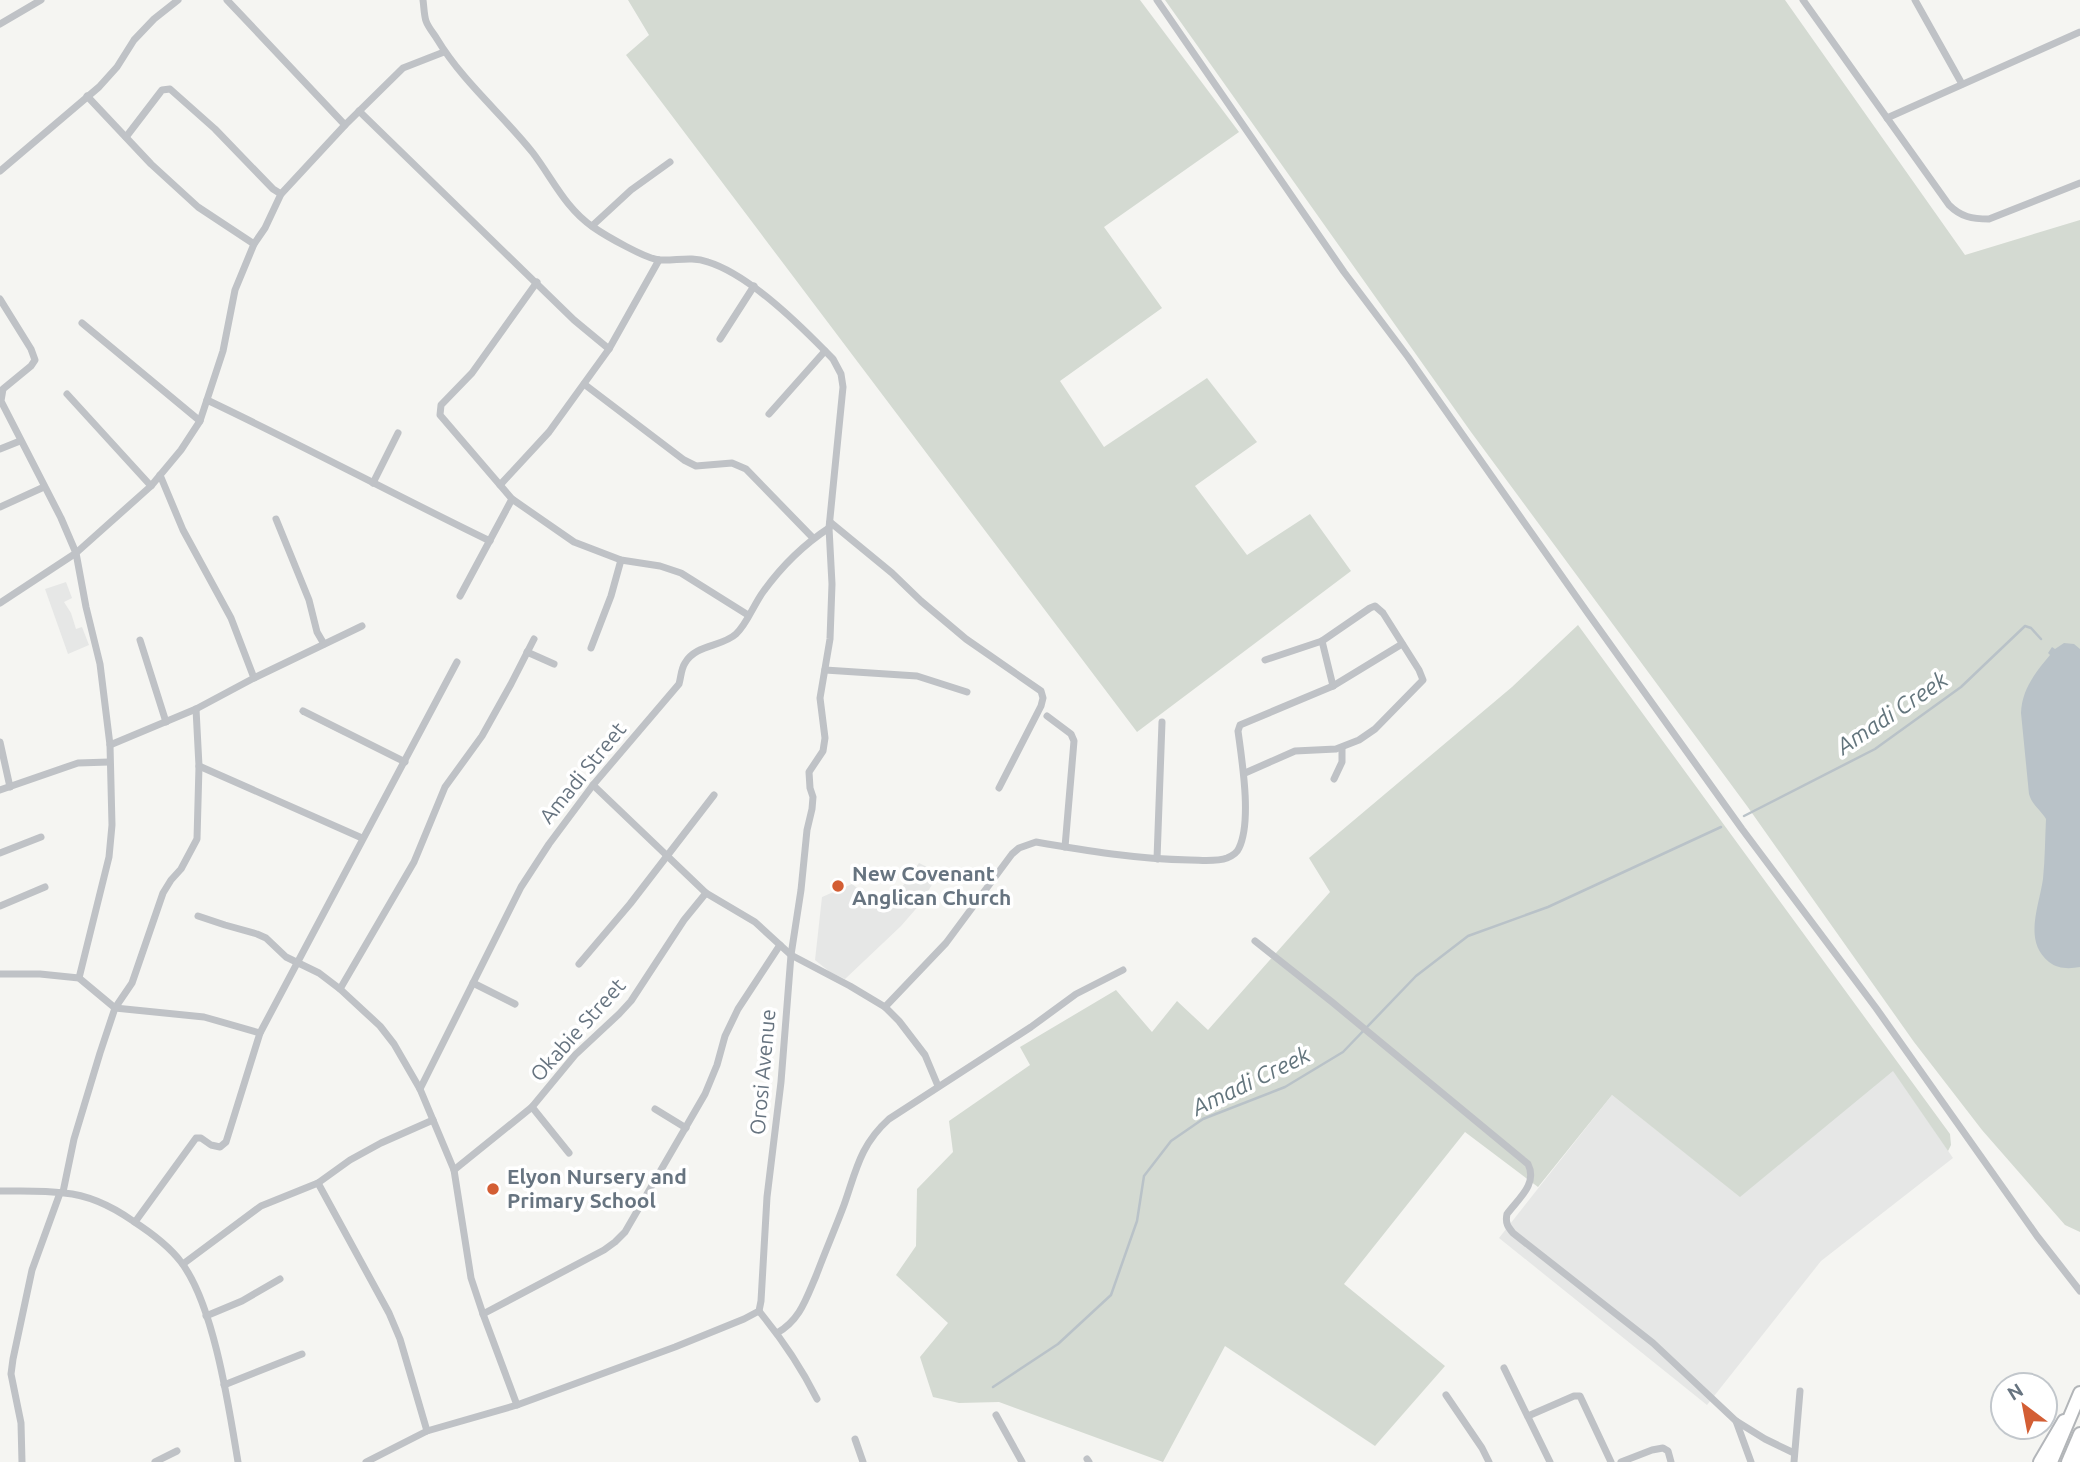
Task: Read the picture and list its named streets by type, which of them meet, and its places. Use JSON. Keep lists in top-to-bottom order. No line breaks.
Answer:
{"streets":{"street":["Amadi Street","Okabie Street","Orosi Avenue"]},"crossings":[["Amadi Street","Orosi Avenue"]],"water":["Amadi Creek"],"places":["New Covenant Anglican Church","Elyon Nursery and Primary School"],"north":"top left"}
